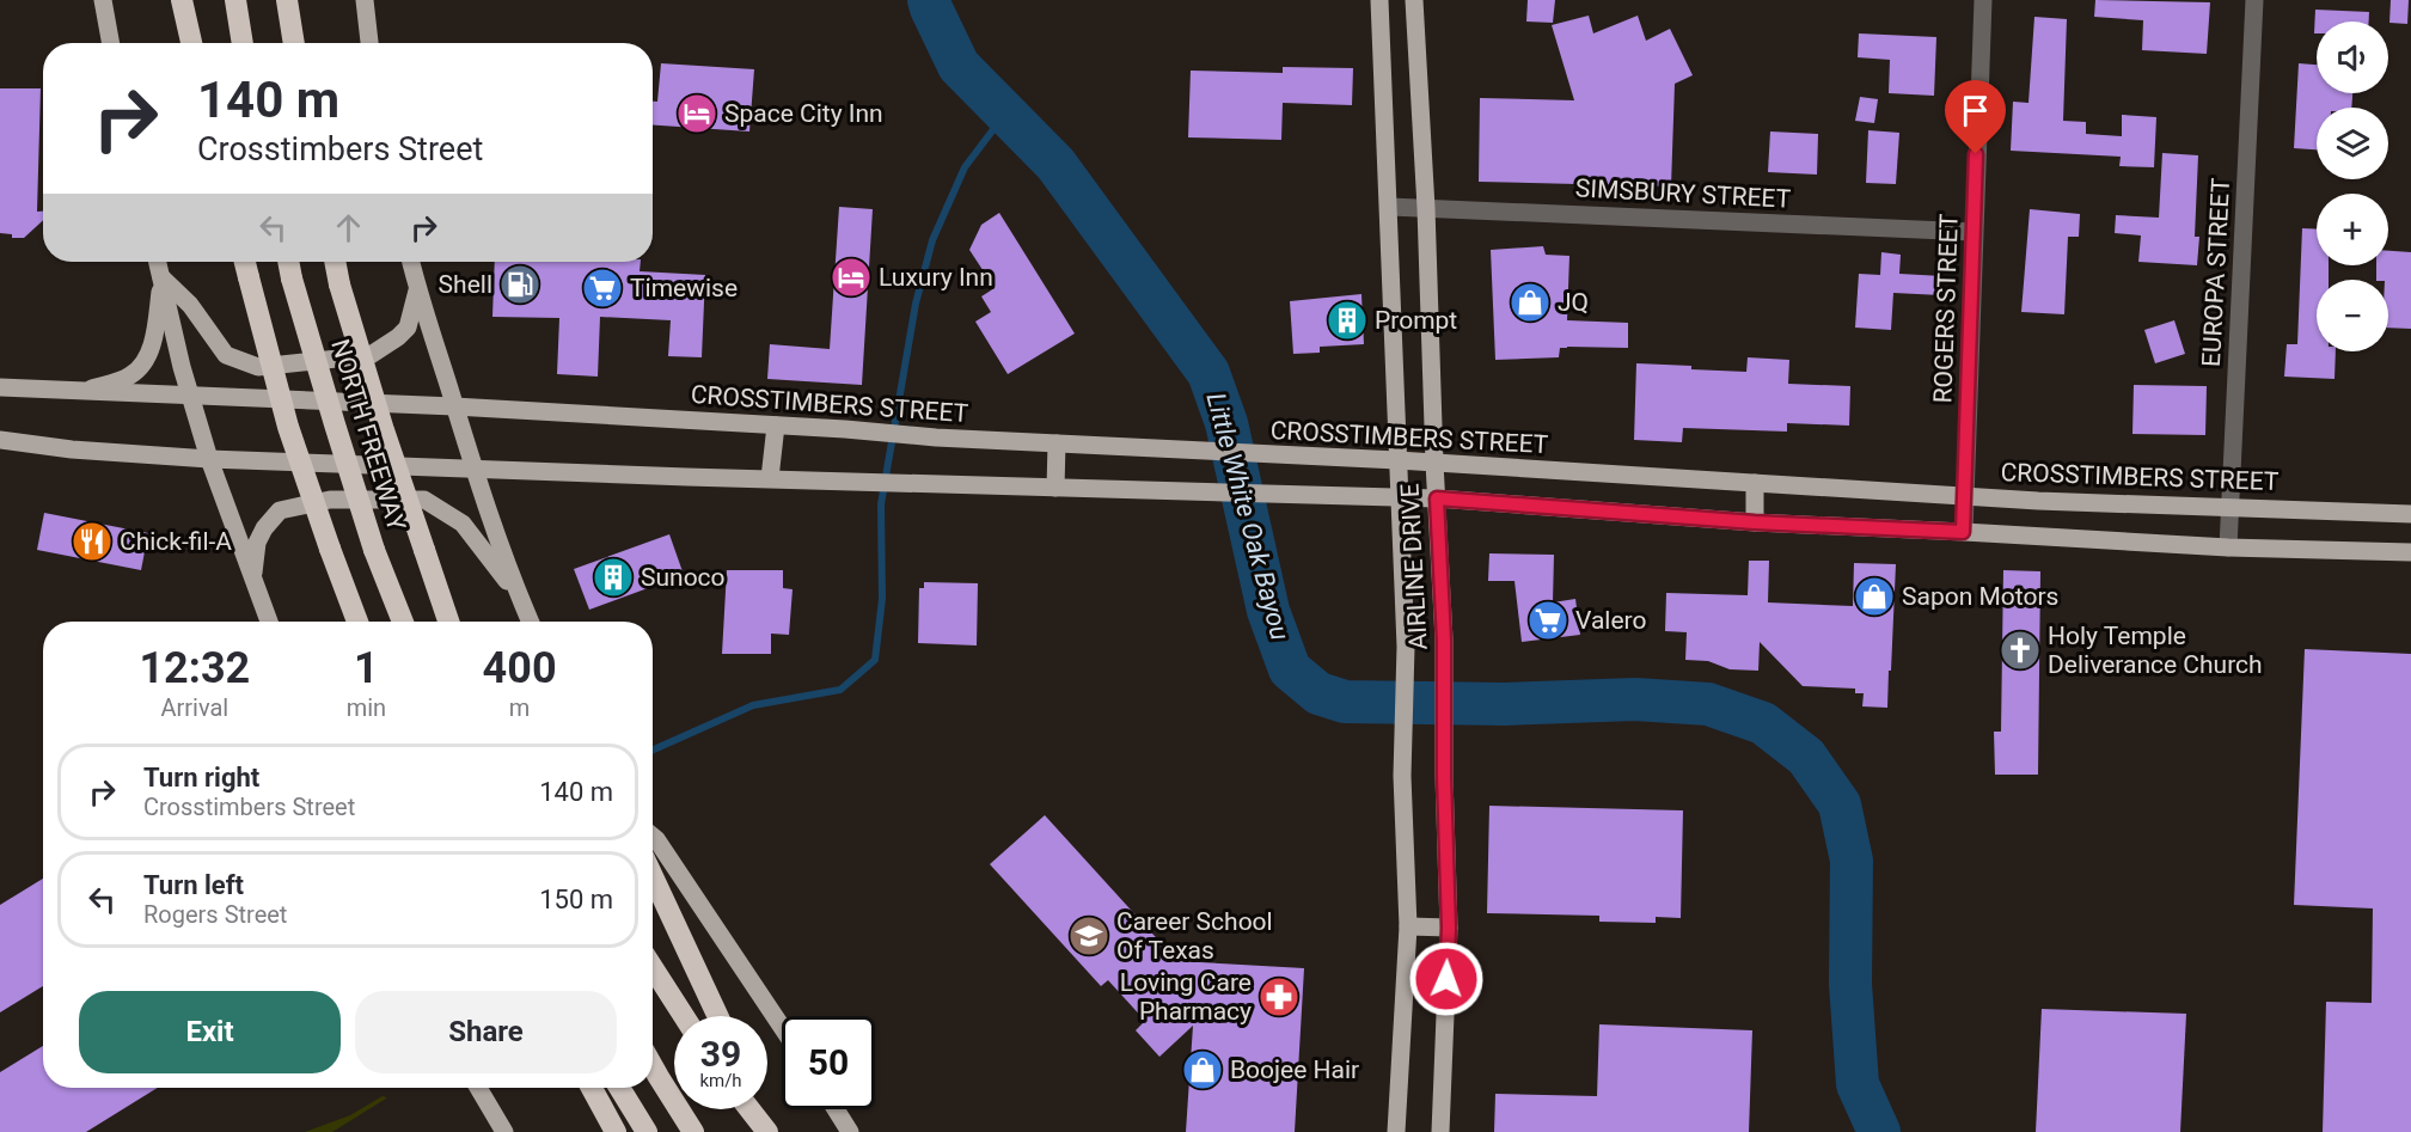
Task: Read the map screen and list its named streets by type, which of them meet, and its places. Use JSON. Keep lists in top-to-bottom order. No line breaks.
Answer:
{"streets":{"highway":["NORTH FREEWAY"],"main road":["CROSSTIMBERS STREET","AIRLINE DRIVE"],"street":["SIMSBURY STREET","EUROPA STREET","ROGERS STREET"]},"crossings":[["SIMSBURY STREET","ROGERS STREET"],["SIMSBURY STREET","AIRLINE DRIVE"],["EUROPA STREET","CROSSTIMBERS STREET"],["ROGERS STREET","CROSSTIMBERS STREET"],["CROSSTIMBERS STREET","AIRLINE DRIVE"]],"water":["Little White Oak Bayou"],"places":{"hotel":["Space City Inn","Luxury Inn"],"fuel station":["Shell"],"supermarket":["Timewise","Valero"],"shop":["JQ","Sapon Motors","Boojee Hair"],"building":["Prompt","Sunoco"],"restaurant":["Chick-fil-A"],"church":["Holy Temple Deliverance Church"],"school or university":["Career School Of Texas"],"pharmacy":["Loving Care Pharmacy"]},"page":{"map_buttons":["+","−"],"turn":["140 m","Crosstimbers Street"],"eta":["12:32","Arrival","1","min","400","m"],"list":[{"name":"Turn right","note":"Crosstimbers Street","value":"140 m"},{"name":"Turn left","note":"Rogers Street","value":"150 m"}],"buttons":["Exit","Share"],"speed":"39 km/h","limit":"50"}}
